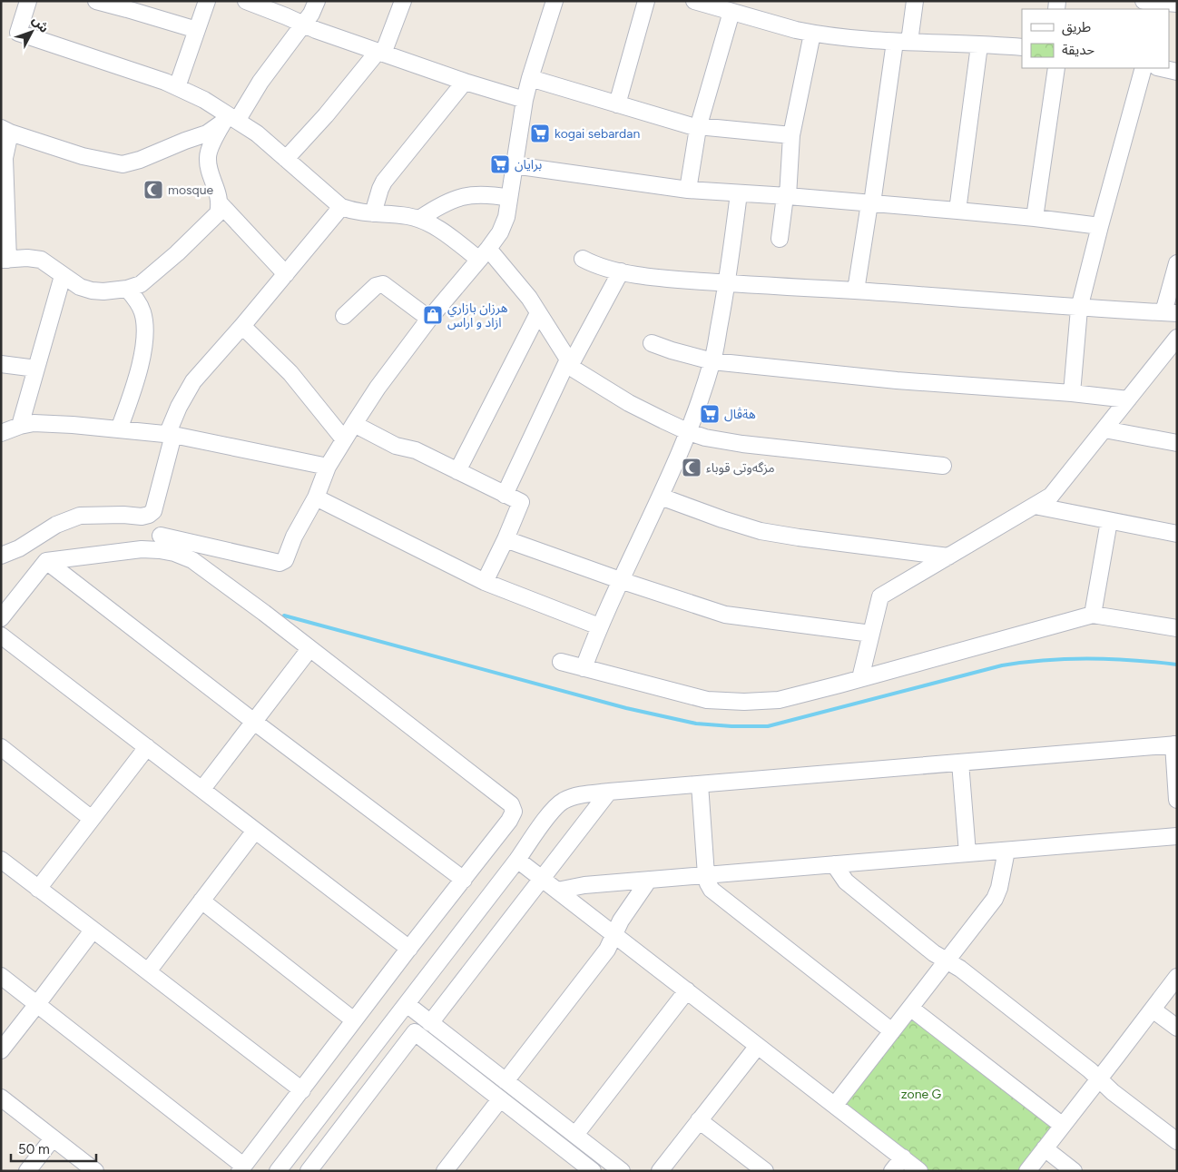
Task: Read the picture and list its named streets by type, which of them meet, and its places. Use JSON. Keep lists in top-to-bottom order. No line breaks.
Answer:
{"parks":["zone G"],"places":{"supermarket":["kogai sebardan","برايان","هةڤال"],"mosque":["mosque","مزگەوتی قوباء"],"shop":["هرزان بازاري ازاد و اراس"]},"legend":["طريق","حديقة"],"scale_bar":"50 m","north":"top right"}
